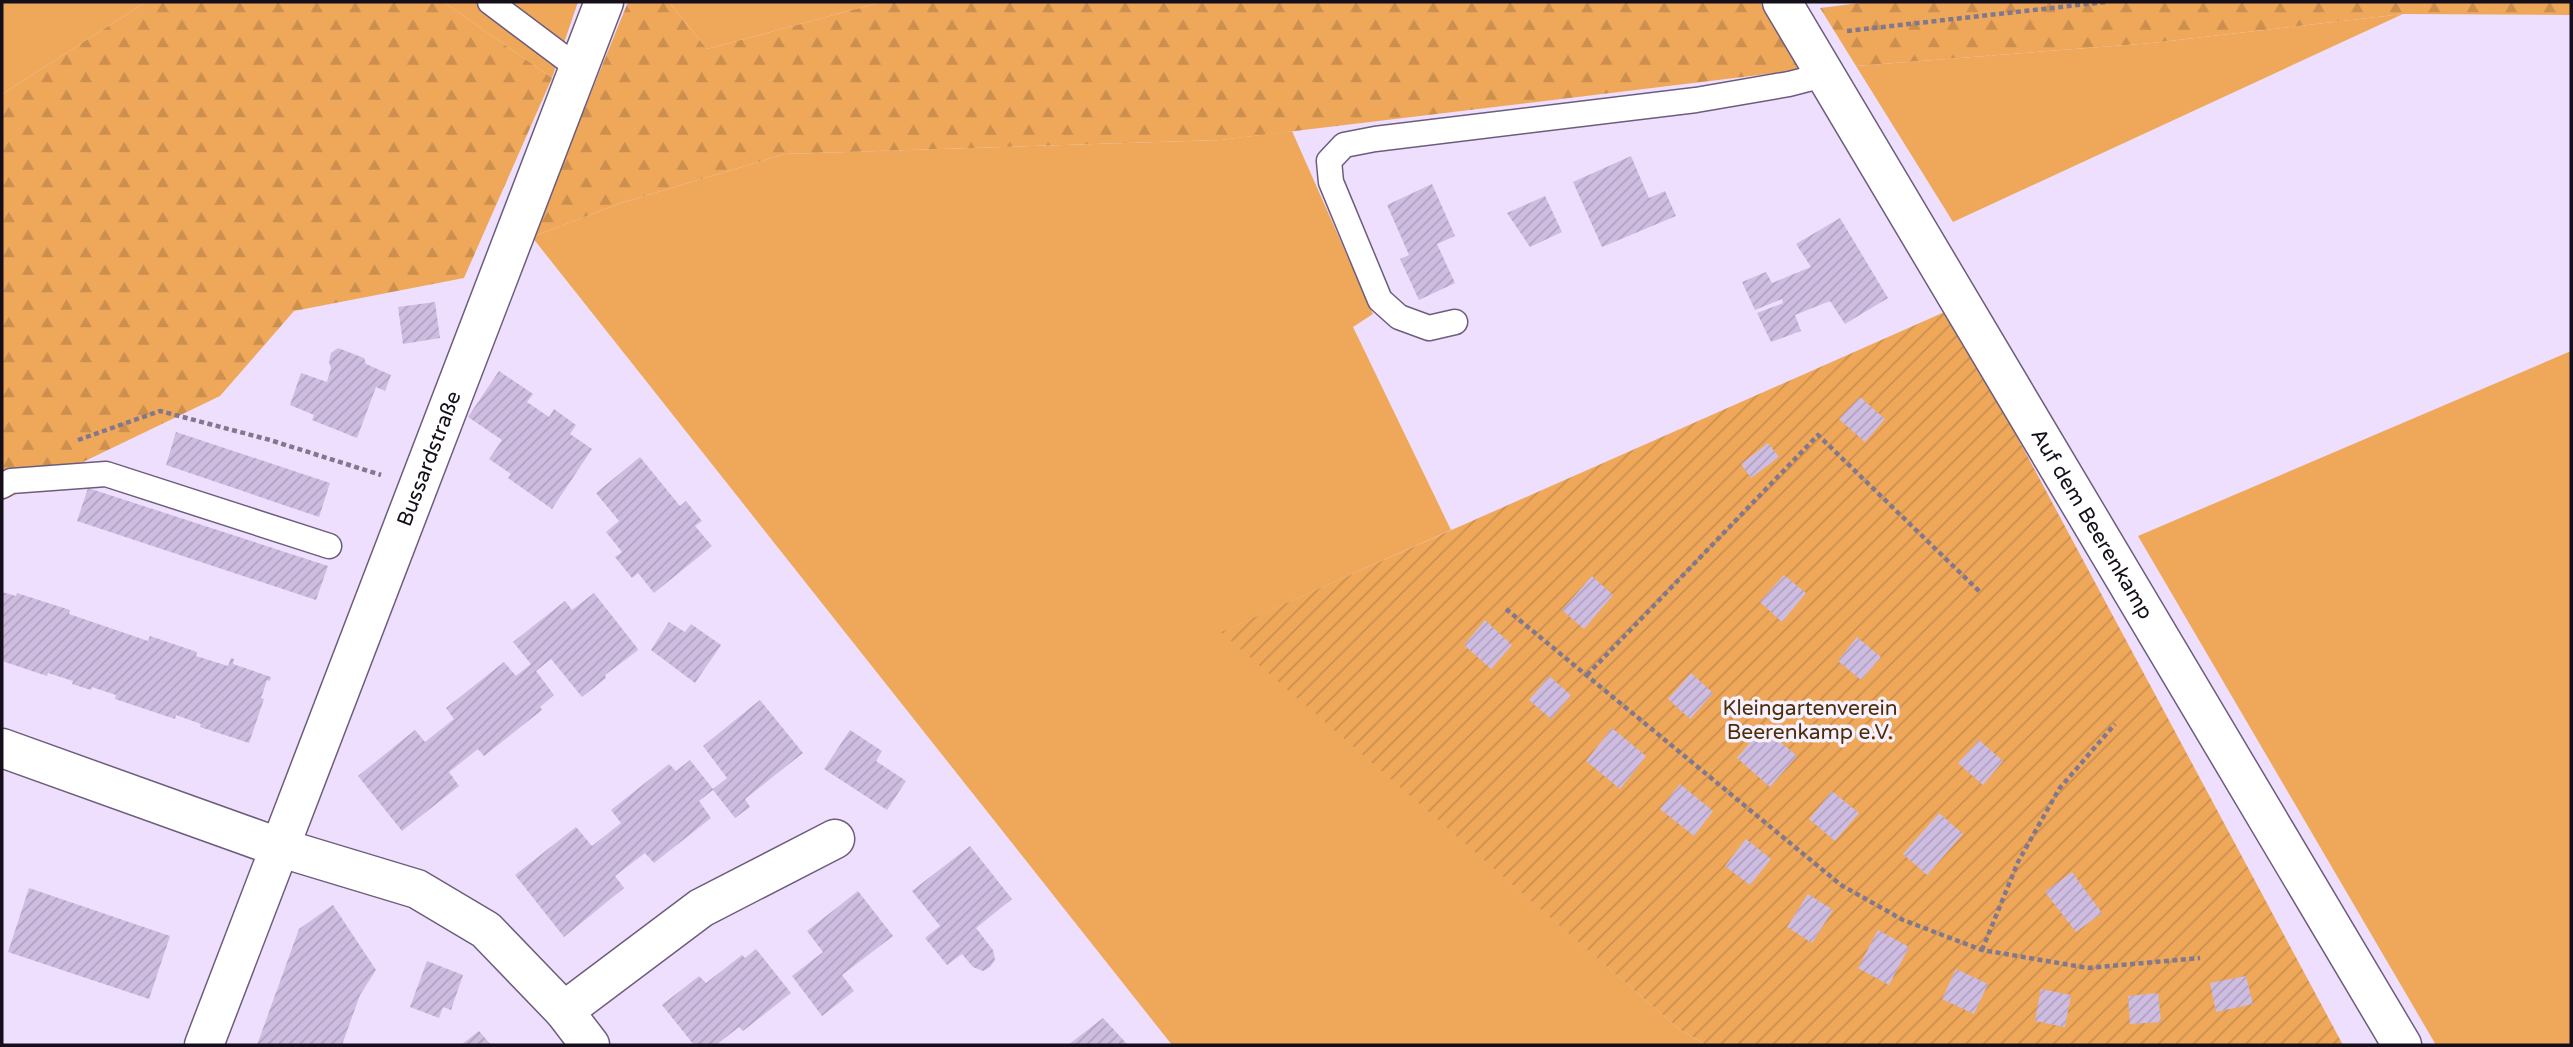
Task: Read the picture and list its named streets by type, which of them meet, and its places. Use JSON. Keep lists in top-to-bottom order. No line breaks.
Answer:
{"streets":{"street":["Bussardstraße","Auf dem Beerenkamp"]},"parks":["Kleingartenverein Beerenkamp e.V."]}
